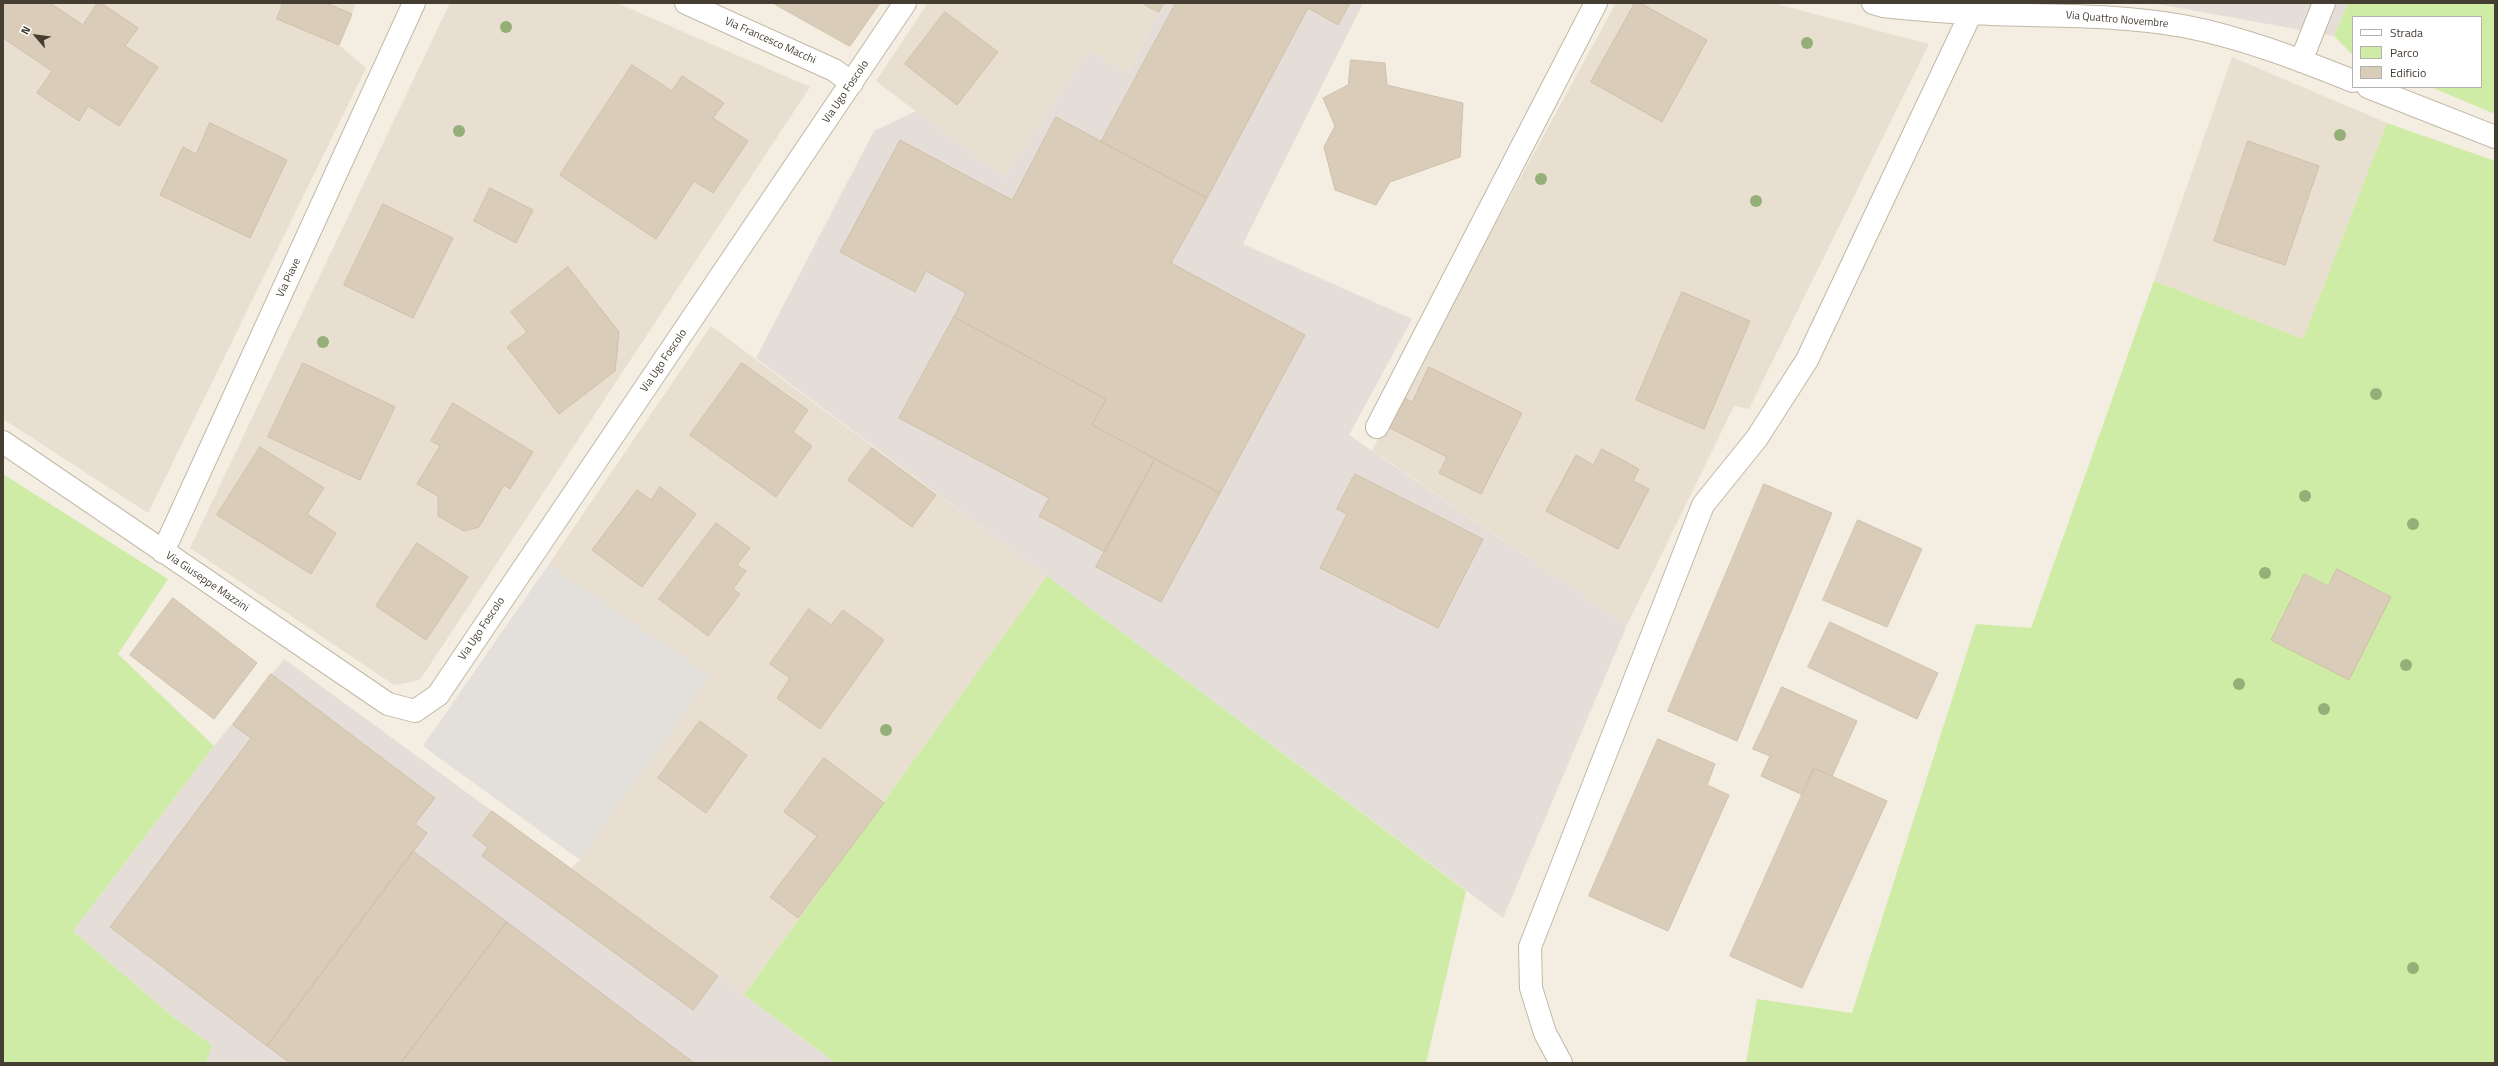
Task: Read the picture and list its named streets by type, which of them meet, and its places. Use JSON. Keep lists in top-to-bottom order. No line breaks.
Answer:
{"streets":{"street":["Via Quattro Novembre","Via Francesco Macchi","Via Ugo Foscolo","Via Piave","Via Giuseppe Mazzini"]},"crossings":[["Via Francesco Macchi","Via Ugo Foscolo"],["Via Ugo Foscolo","Via Giuseppe Mazzini"],["Via Piave","Via Giuseppe Mazzini"]],"legend":["Strada","Parco","Edificio"],"north":"top left"}
